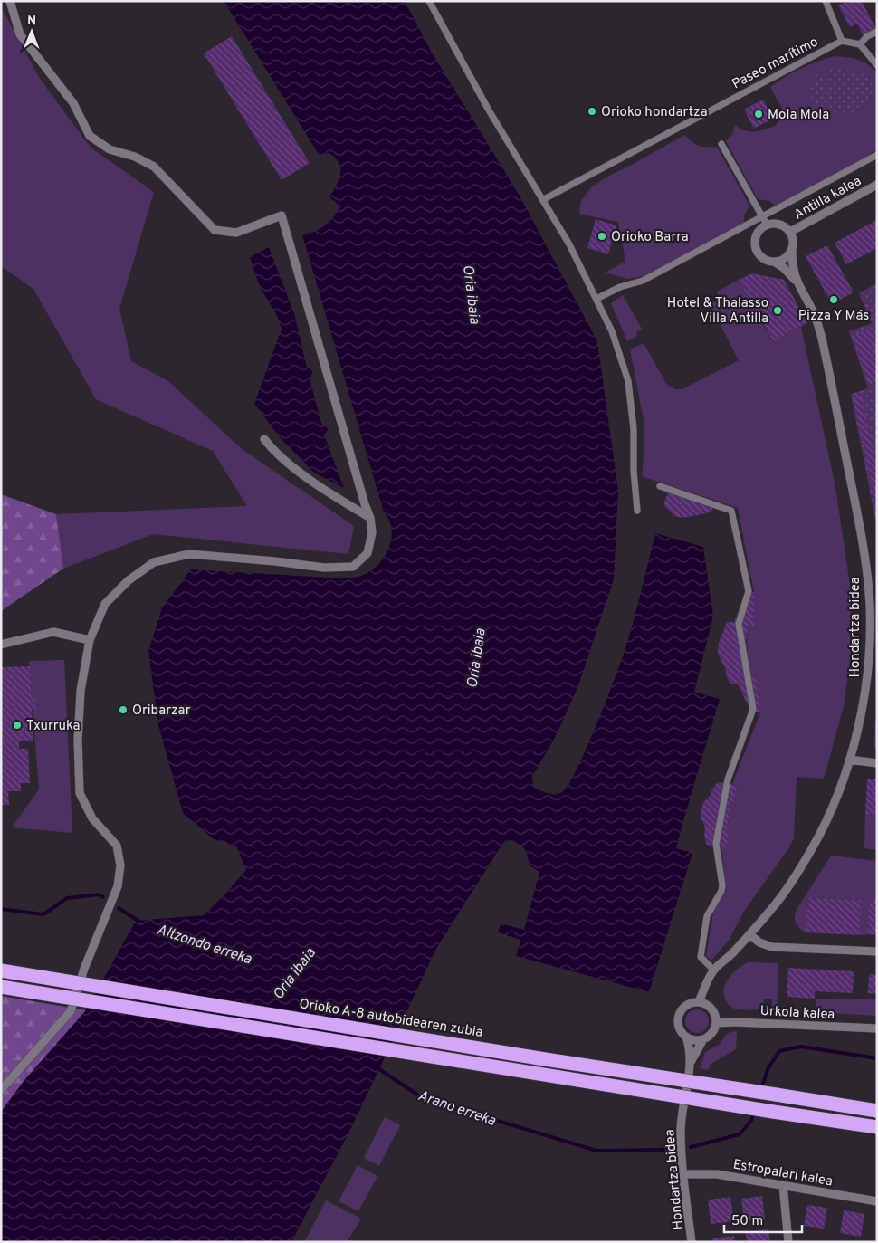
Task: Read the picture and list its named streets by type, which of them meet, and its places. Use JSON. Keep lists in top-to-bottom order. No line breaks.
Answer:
{"streets":{"highway":["Orioko A-8 autobidearen zubia"],"street":["Paseo marítimo","Antilla kalea","Hondartza bidea","Urkola kalea","Estropalari kalea"]},"crossings":[["Hondartza bidea","Urkola kalea"],["Hondartza bidea","Estropalari kalea"]],"water":["Oria ibaia","Altzondo erreka","Arano erreka"],"places":["Orioko hondartza","Mola Mola","Orioko Barra","Pizza Y Más","Hotel & Thalasso Villa Antilla","Oribarzar","Txurruka"],"scale_bar":"50 m","north":"top"}
